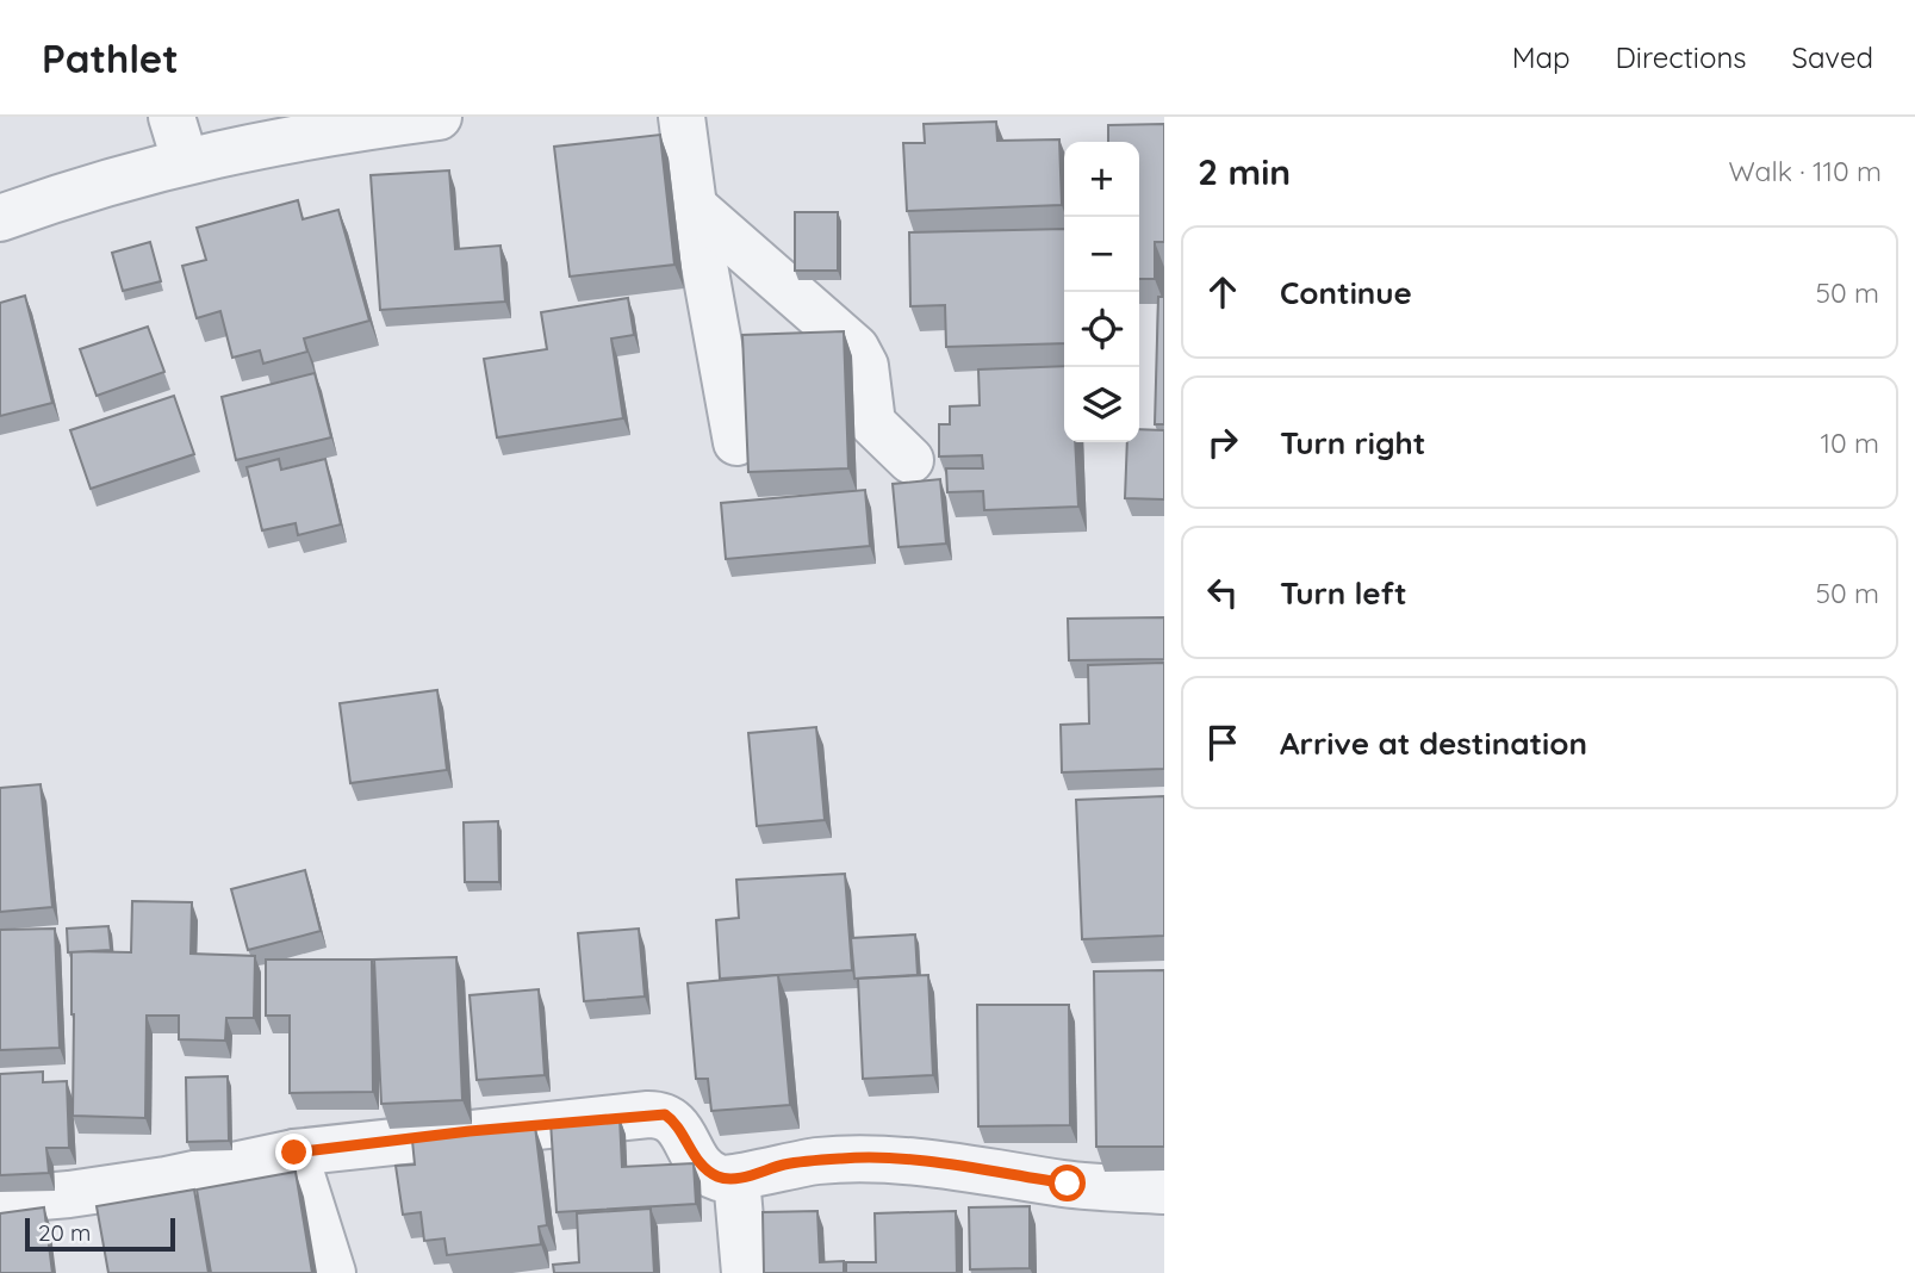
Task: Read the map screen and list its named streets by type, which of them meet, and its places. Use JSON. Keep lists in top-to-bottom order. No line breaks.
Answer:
{"scale_bar":"20 m","page":{"header":"Pathlet","nav":["Map","Directions","Saved"],"heading":["2 min","Walk · 110 m"],"map_buttons":["+","−"],"list":[["Continue","50 m"],["Turn right","10 m"],["Turn left","50 m"],"Arrive at destination"],"scale":"20 m"}}
